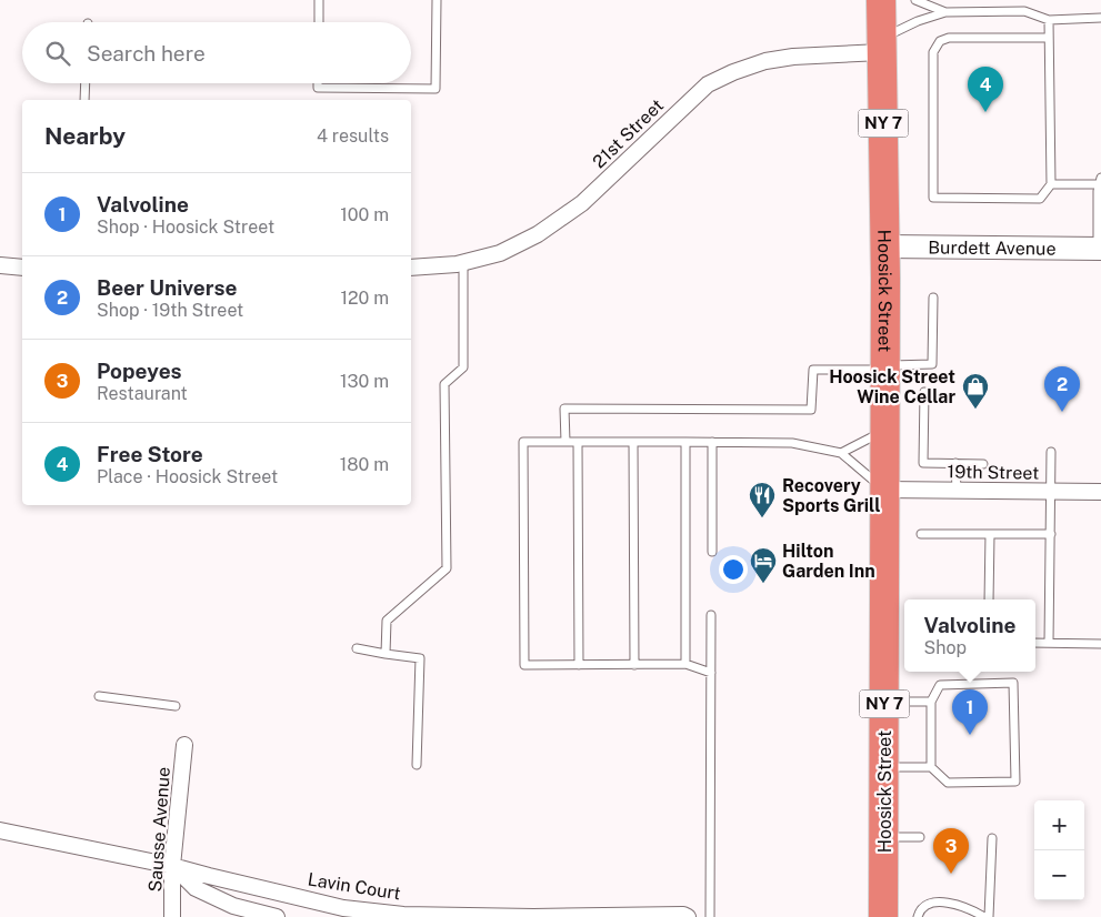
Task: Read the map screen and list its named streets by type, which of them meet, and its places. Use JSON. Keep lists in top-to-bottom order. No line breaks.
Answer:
{"streets":{"highway":["NY 7","Hoosick Street"],"street":["21st Street","Burdett Avenue","19th Street","Sausse Avenue","Lavin Court"]},"crossings":[["21st Street","Hoosick Street"],["Burdett Avenue","Hoosick Street"],["Hoosick Street","19th Street"],["Sausse Avenue","Lavin Court"]],"places":{"shop":["Hoosick Street Wine Cellar"],"restaurant":["Recovery Sports Grill"],"hotel":["Hilton Garden Inn"]},"page":{"search":"Search here","pins":["4","2","1","3"],"heading":["Nearby","4 results"],"list":[{"mark":"1","name":"Valvoline","note":"Shop · Hoosick Street","value":"100 m"},{"mark":"2","name":"Beer Universe","note":"Shop · 19th Street","value":"120 m"},{"mark":"3","name":"Popeyes","note":"Restaurant","value":"130 m"},{"mark":"4","name":"Free Store","note":"Place · Hoosick Street","value":"180 m"}],"popup":["Valvoline","Shop"],"map_buttons":["+","−"]}}
